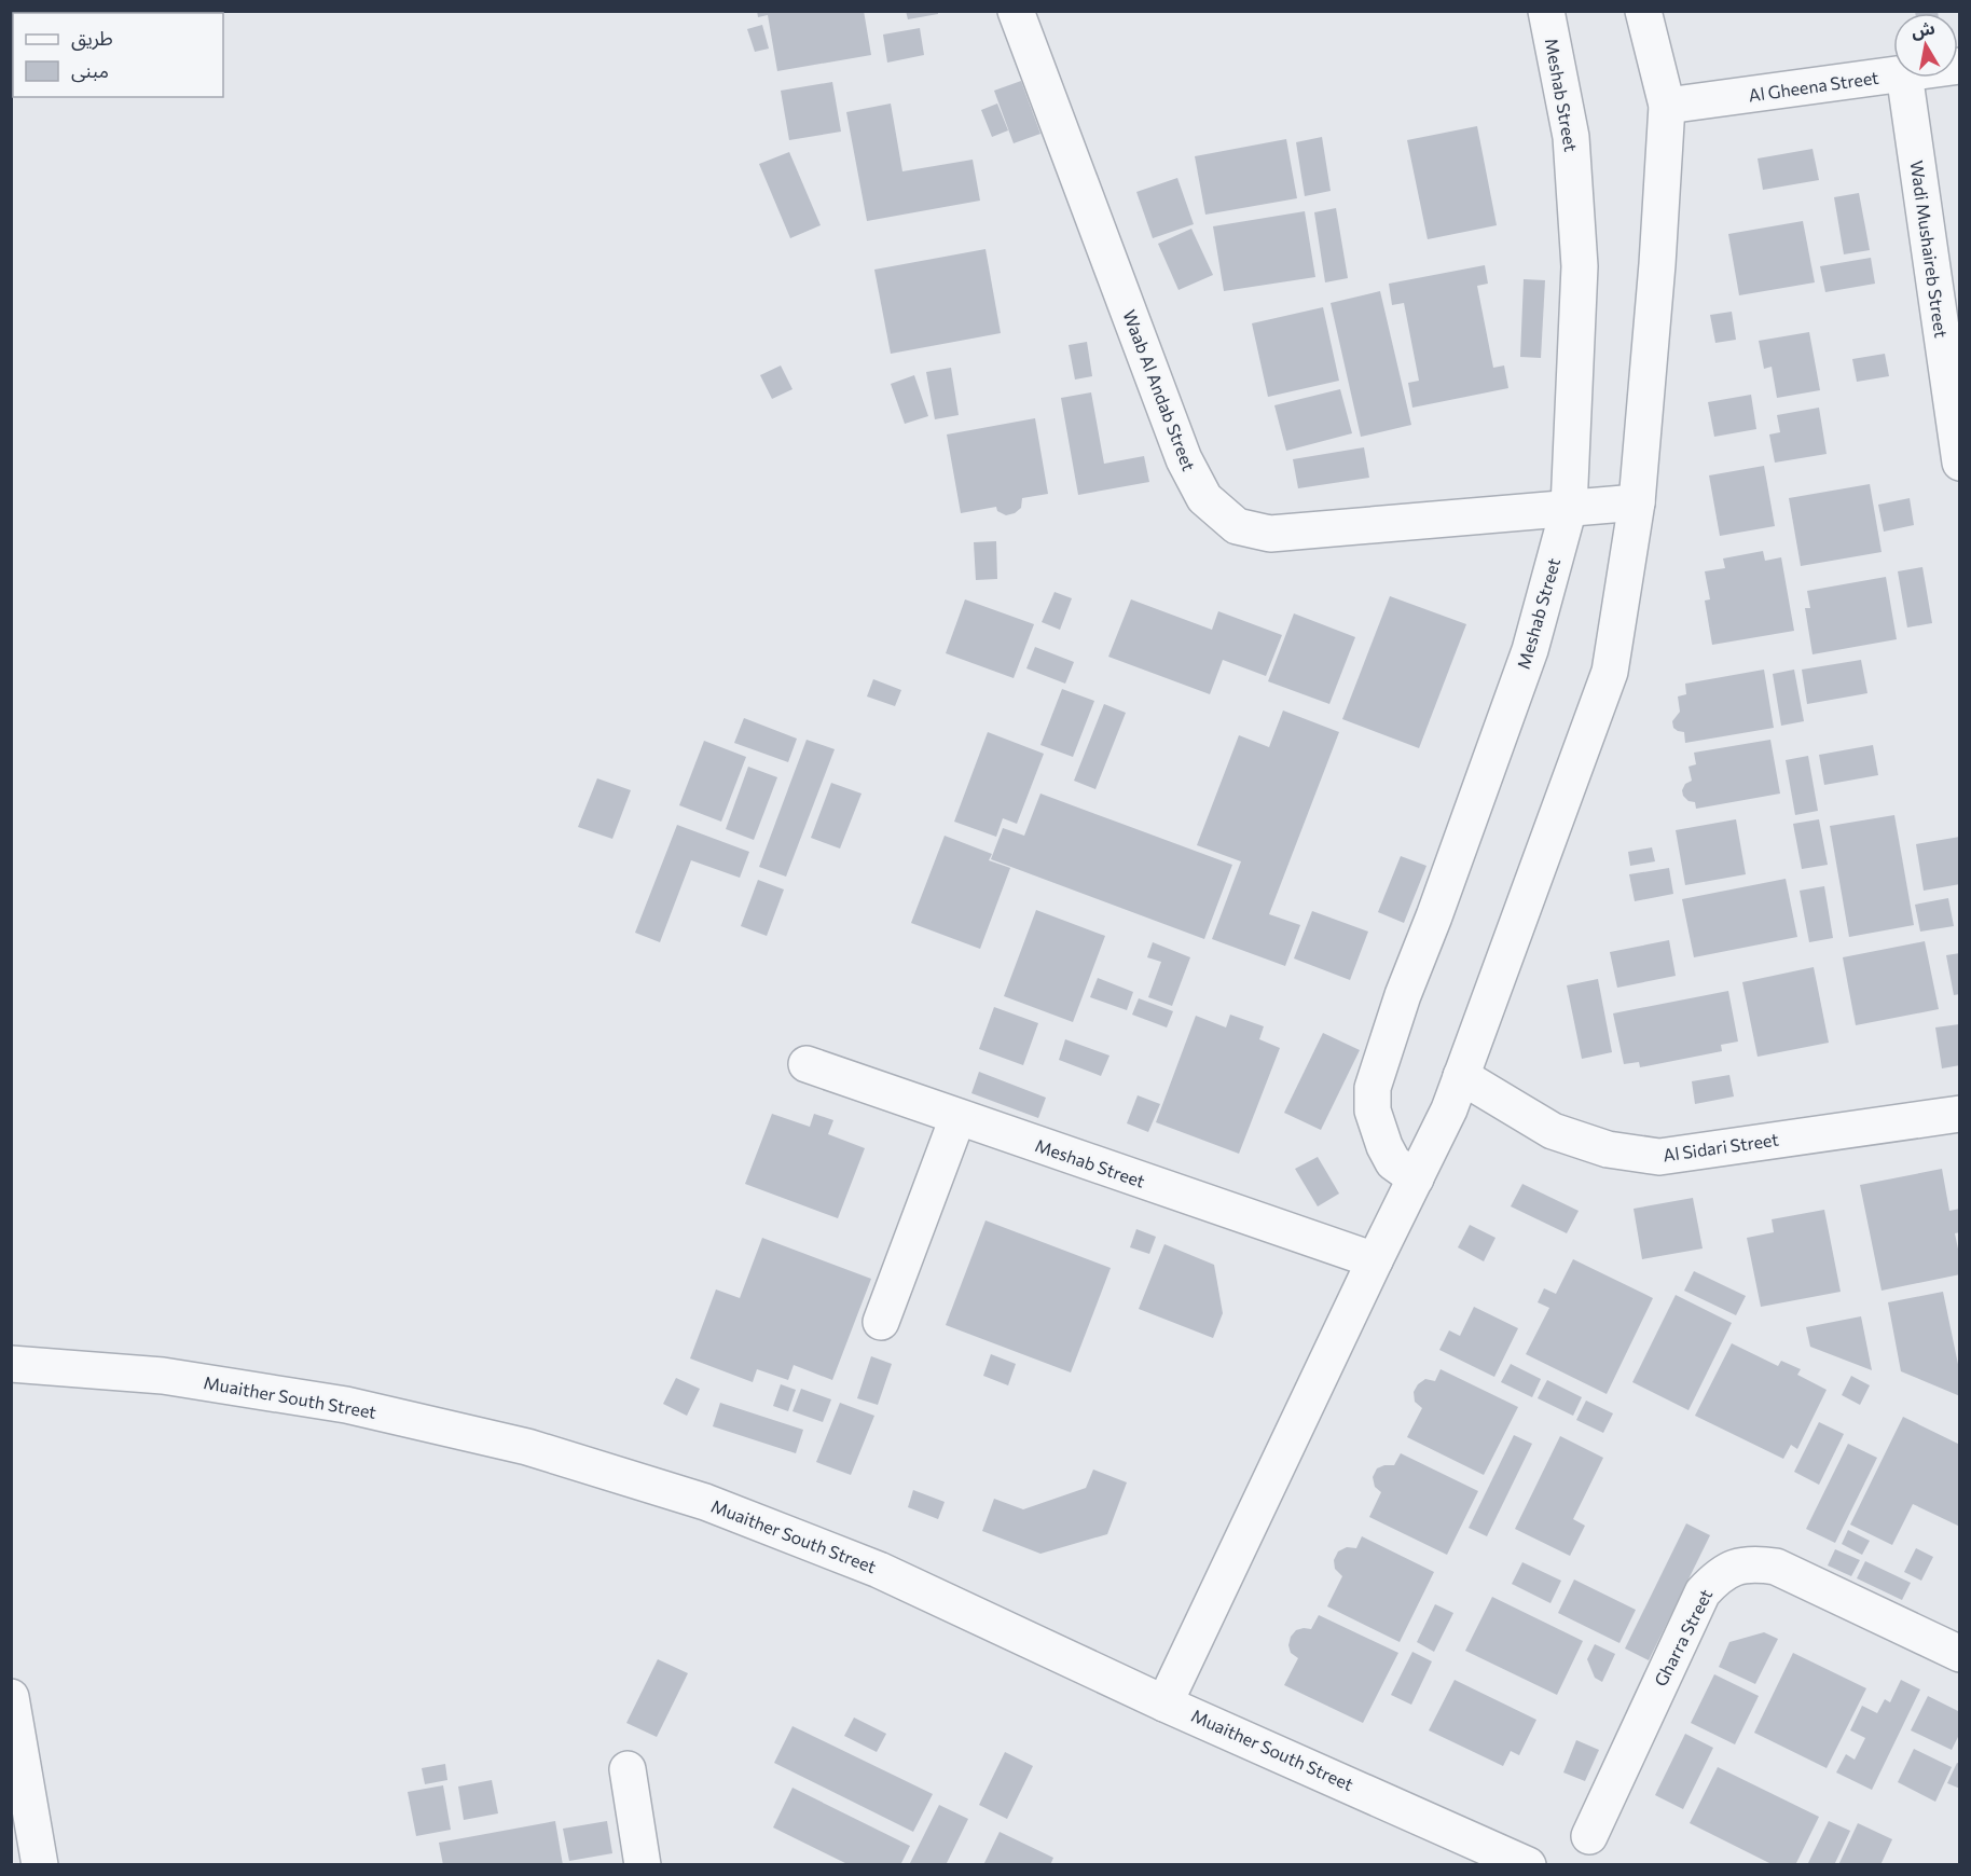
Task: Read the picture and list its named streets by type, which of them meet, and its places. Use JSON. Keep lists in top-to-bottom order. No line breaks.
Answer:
{"streets":{"street":["Al Gheena Street","Meshab Street","Wadi Mushaireb Street","Waab Al Andab Street","Al Sidari Street","Muaither South Street","Gharra Street"]},"crossings":[["Meshab Street","Waab Al Andab Street"]],"legend":["طريق","مبنى"],"north":"top"}
